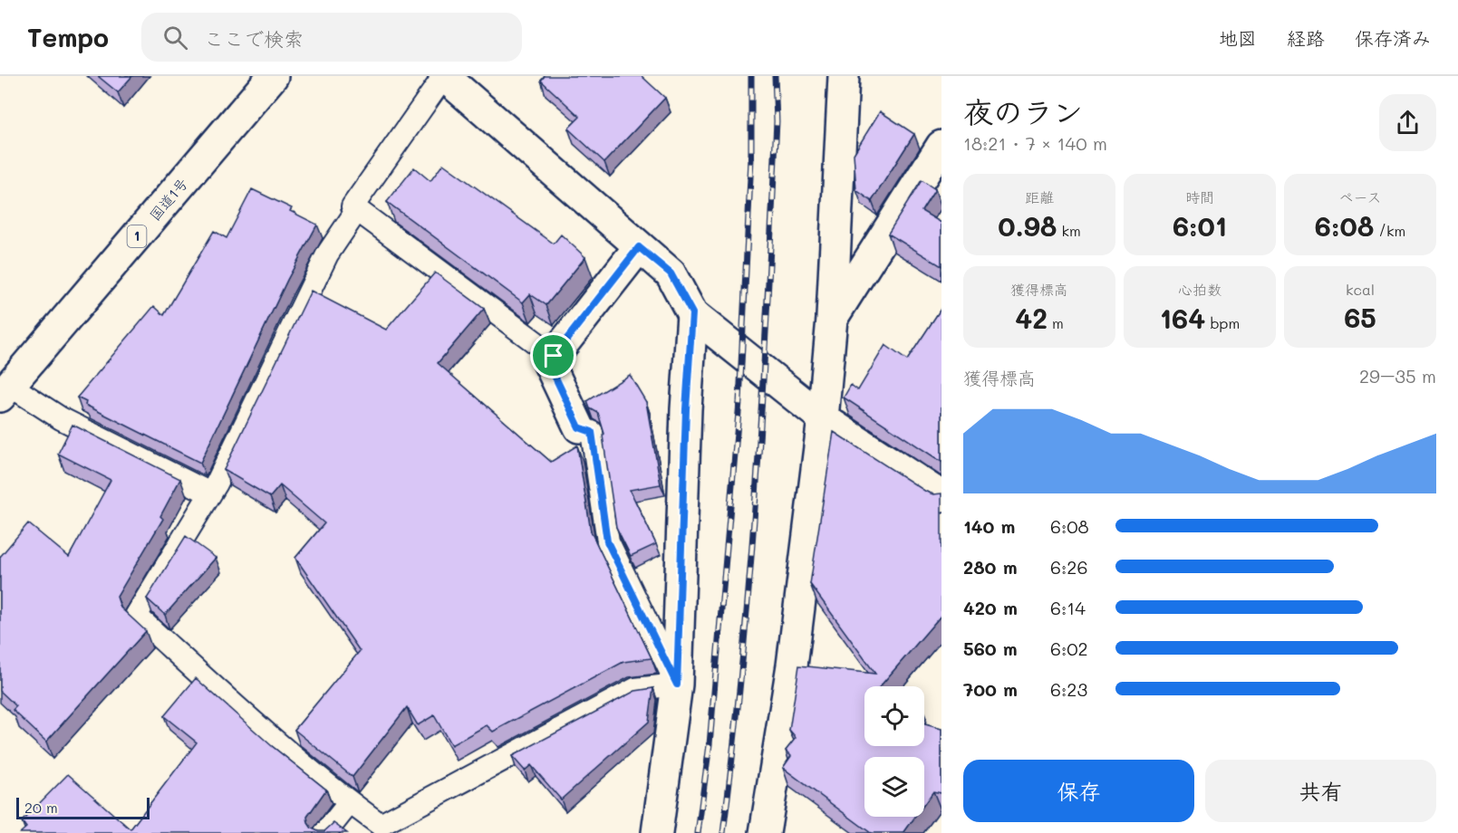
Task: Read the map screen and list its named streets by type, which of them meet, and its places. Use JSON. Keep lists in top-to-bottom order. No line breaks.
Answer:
{"streets":{"main road":["国道1号","1"]},"scale_bar":"20 m","page":{"header":"Tempo","search":"ここで検索","nav":["地図","経路","保存済み"],"heading":["夜のラン","18:21 · 7 × 140 m"],"stats":[["距離","0.98 km"],["時間","6:01"],["ペース","6:08 /km"],["獲得標高","42 m"],["心拍数","164 bpm"],["kcal","65"]],"chart":["獲得標高","29–35 m"],"list":[{"name":"140 m","note":"6:08"},{"name":"280 m","note":"6:26"},{"name":"420 m","note":"6:14"},{"name":"560 m","note":"6:02"},{"name":"700 m","note":"6:23"}],"buttons":["保存","共有"],"scale":"20 m"}}
